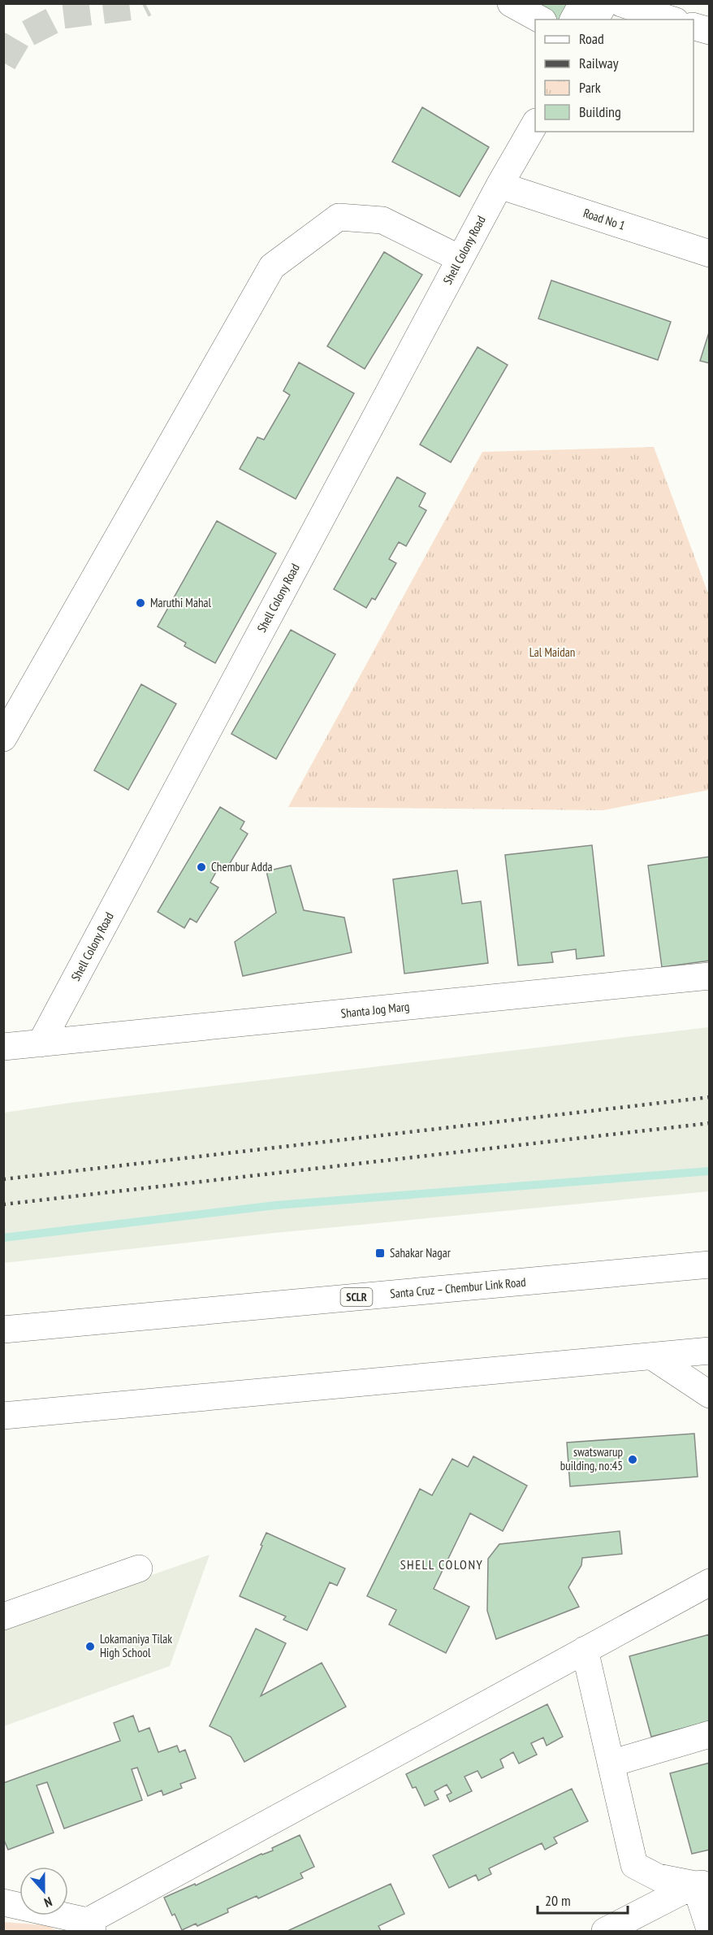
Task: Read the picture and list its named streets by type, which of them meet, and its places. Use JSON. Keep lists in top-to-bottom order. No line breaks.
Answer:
{"streets":{"main road":["Road No 1","Shell Colony Road","Shanta Jog Marg","Santa Cruz – Chembur Link Road","SCLR"]},"crossings":[["Road No 1","Shell Colony Road"],["Shell Colony Road","Shanta Jog Marg"]],"districts":["SHELL COLONY"],"parks":["Lal Maidan"],"places":{"other":["Maruthi Mahal","Chembur Adda","swatswarup building, no:45","Lokamaniya Tilak High School"],"transit":["Sahakar Nagar"]},"legend":["Road","Railway","Park","Building"],"scale_bar":"20 m","north":"bottom"}
